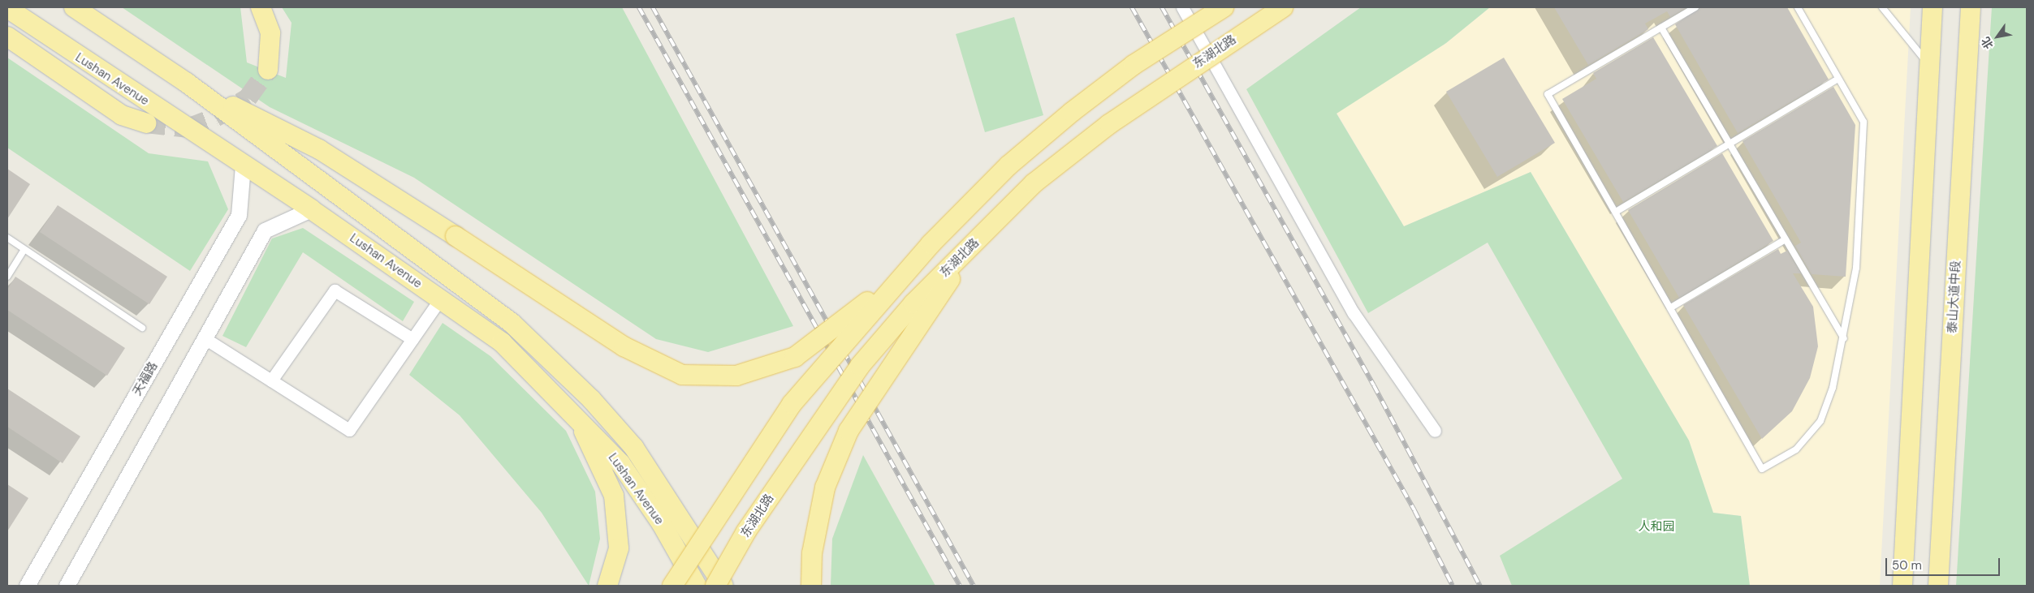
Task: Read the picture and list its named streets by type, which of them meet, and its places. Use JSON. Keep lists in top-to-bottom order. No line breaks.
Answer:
{"streets":{"main road":["东湖北路","Lushan Avenue","泰山大道中段"],"street":["天福路"]},"crossings":[["Lushan Avenue","天福路"]],"parks":["人和园"],"scale_bar":"50 m","north":"bottom left"}
